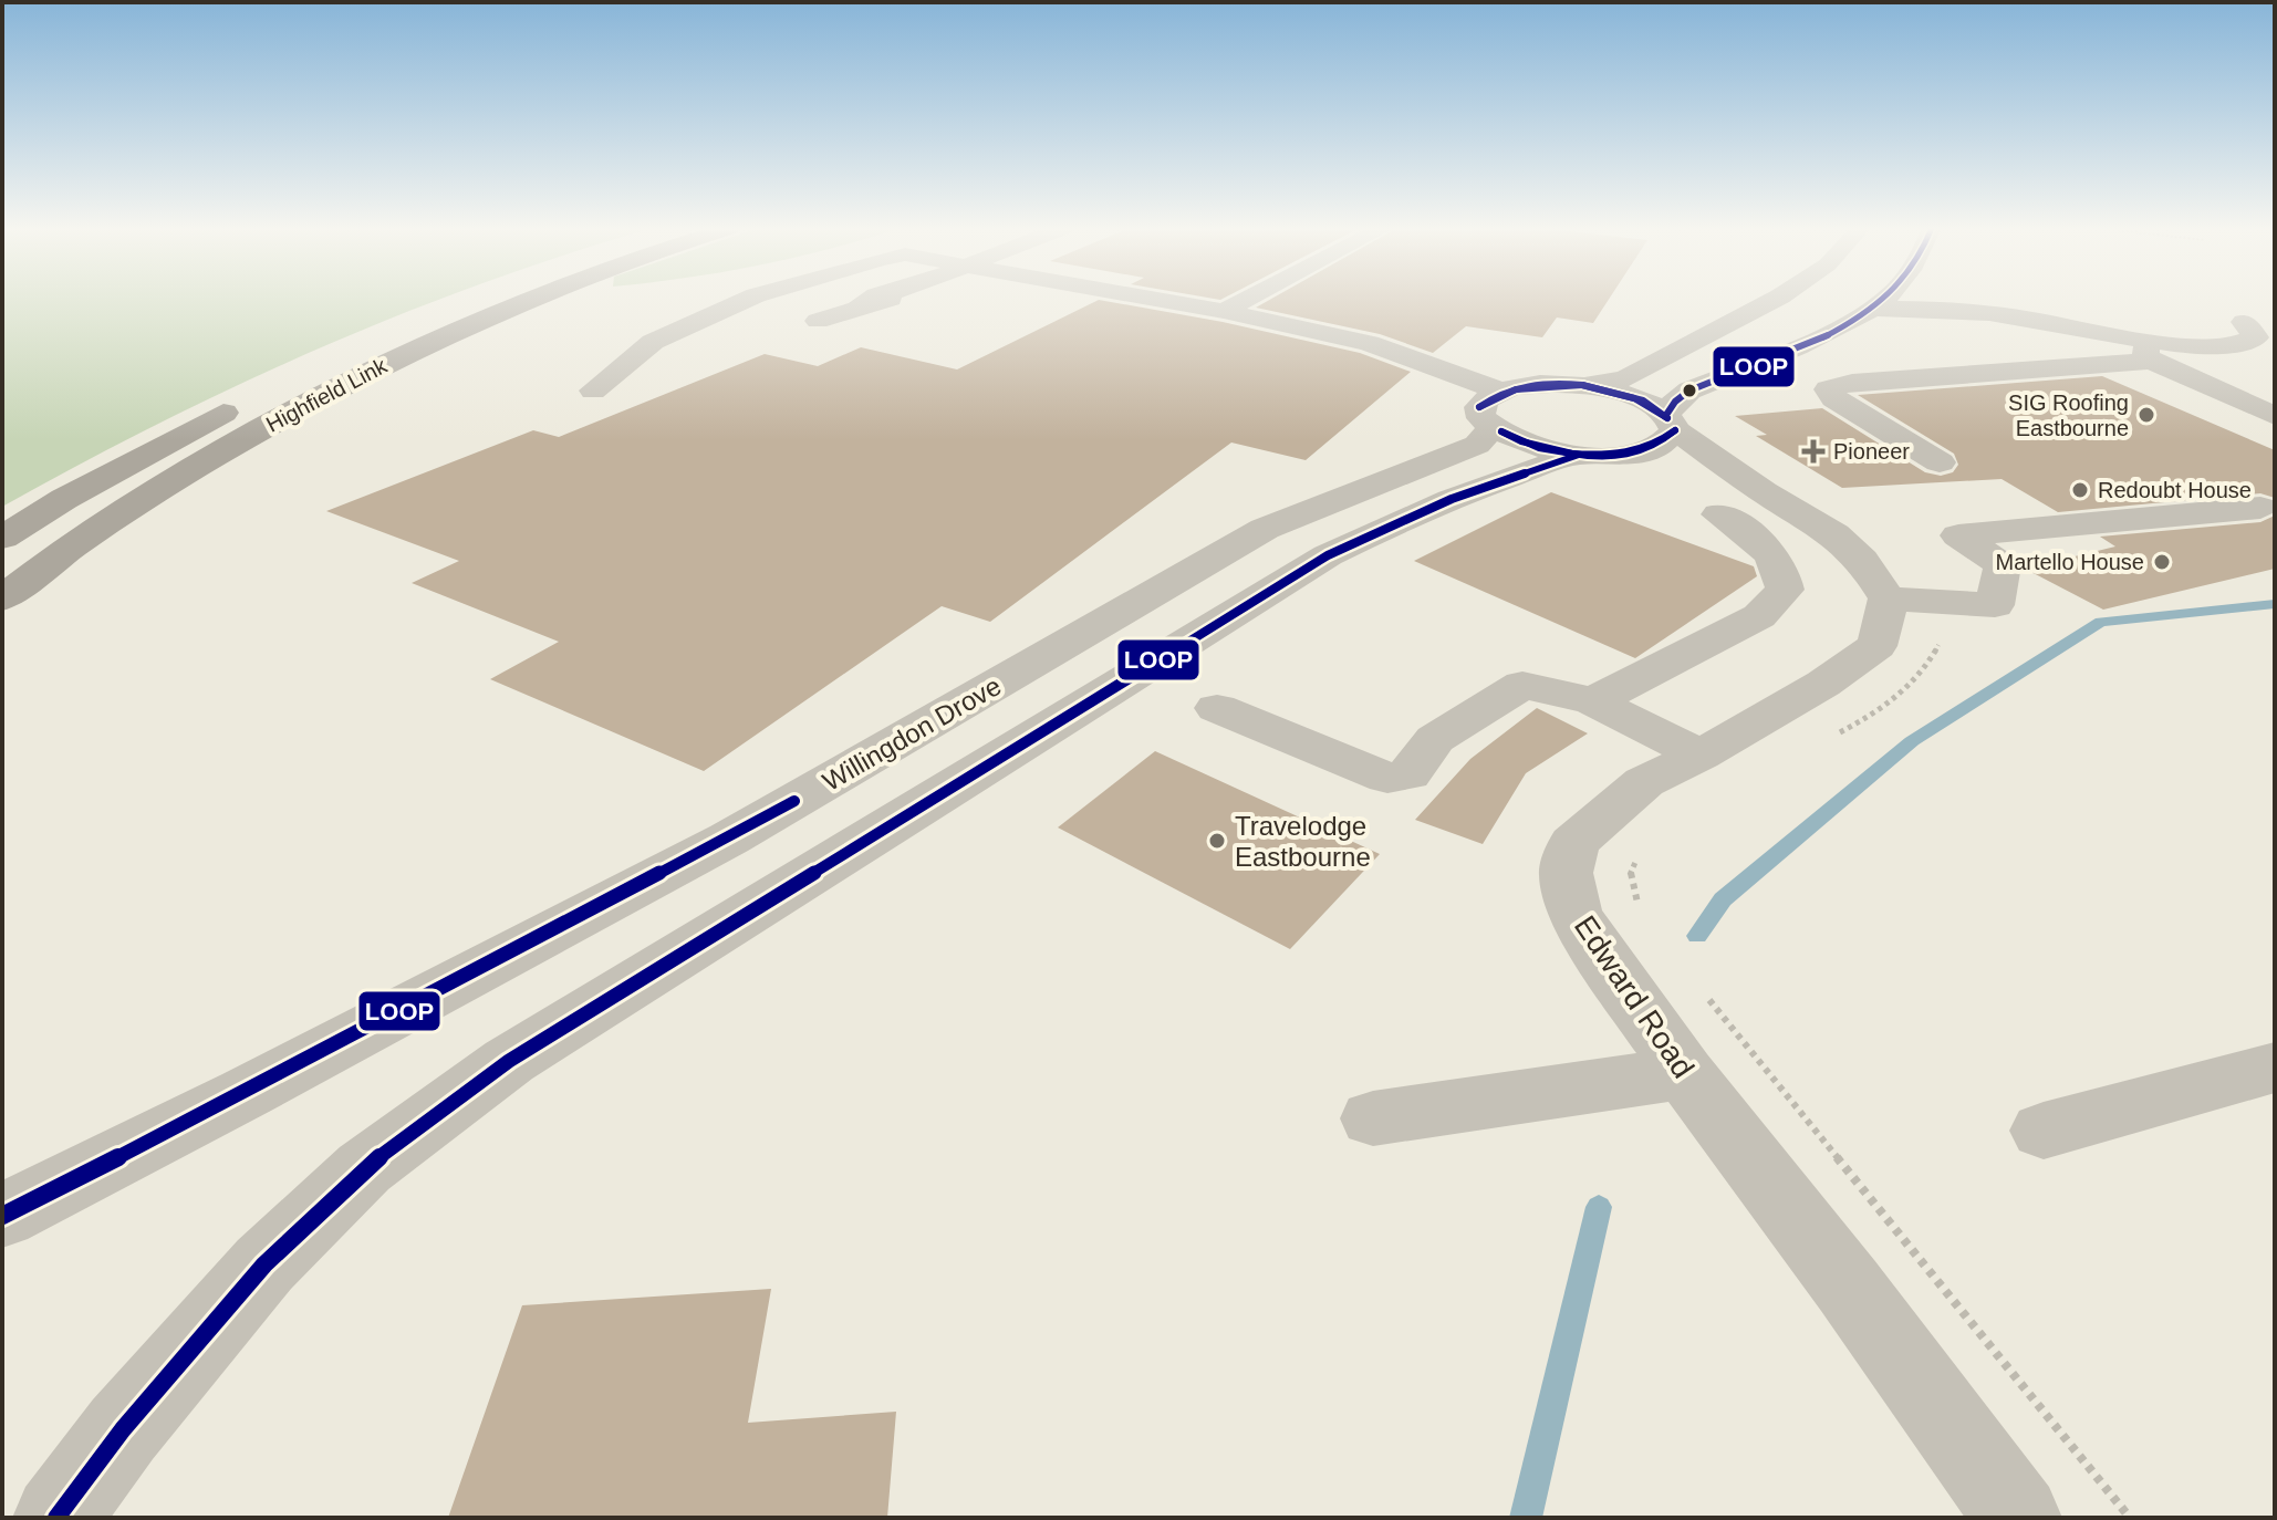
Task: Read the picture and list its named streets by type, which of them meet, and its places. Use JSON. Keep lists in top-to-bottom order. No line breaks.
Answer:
{"streets":{"highway":["Highfield Link"],"street":["Willingdon Drove","Edward Road"]},"places":{"other":["SIG Roofing Eastbourne","Redoubt House","Martello House","Travelodge Eastbourne"],"health":["Pioneer"]},"lines":["transit line LOOP"]}
